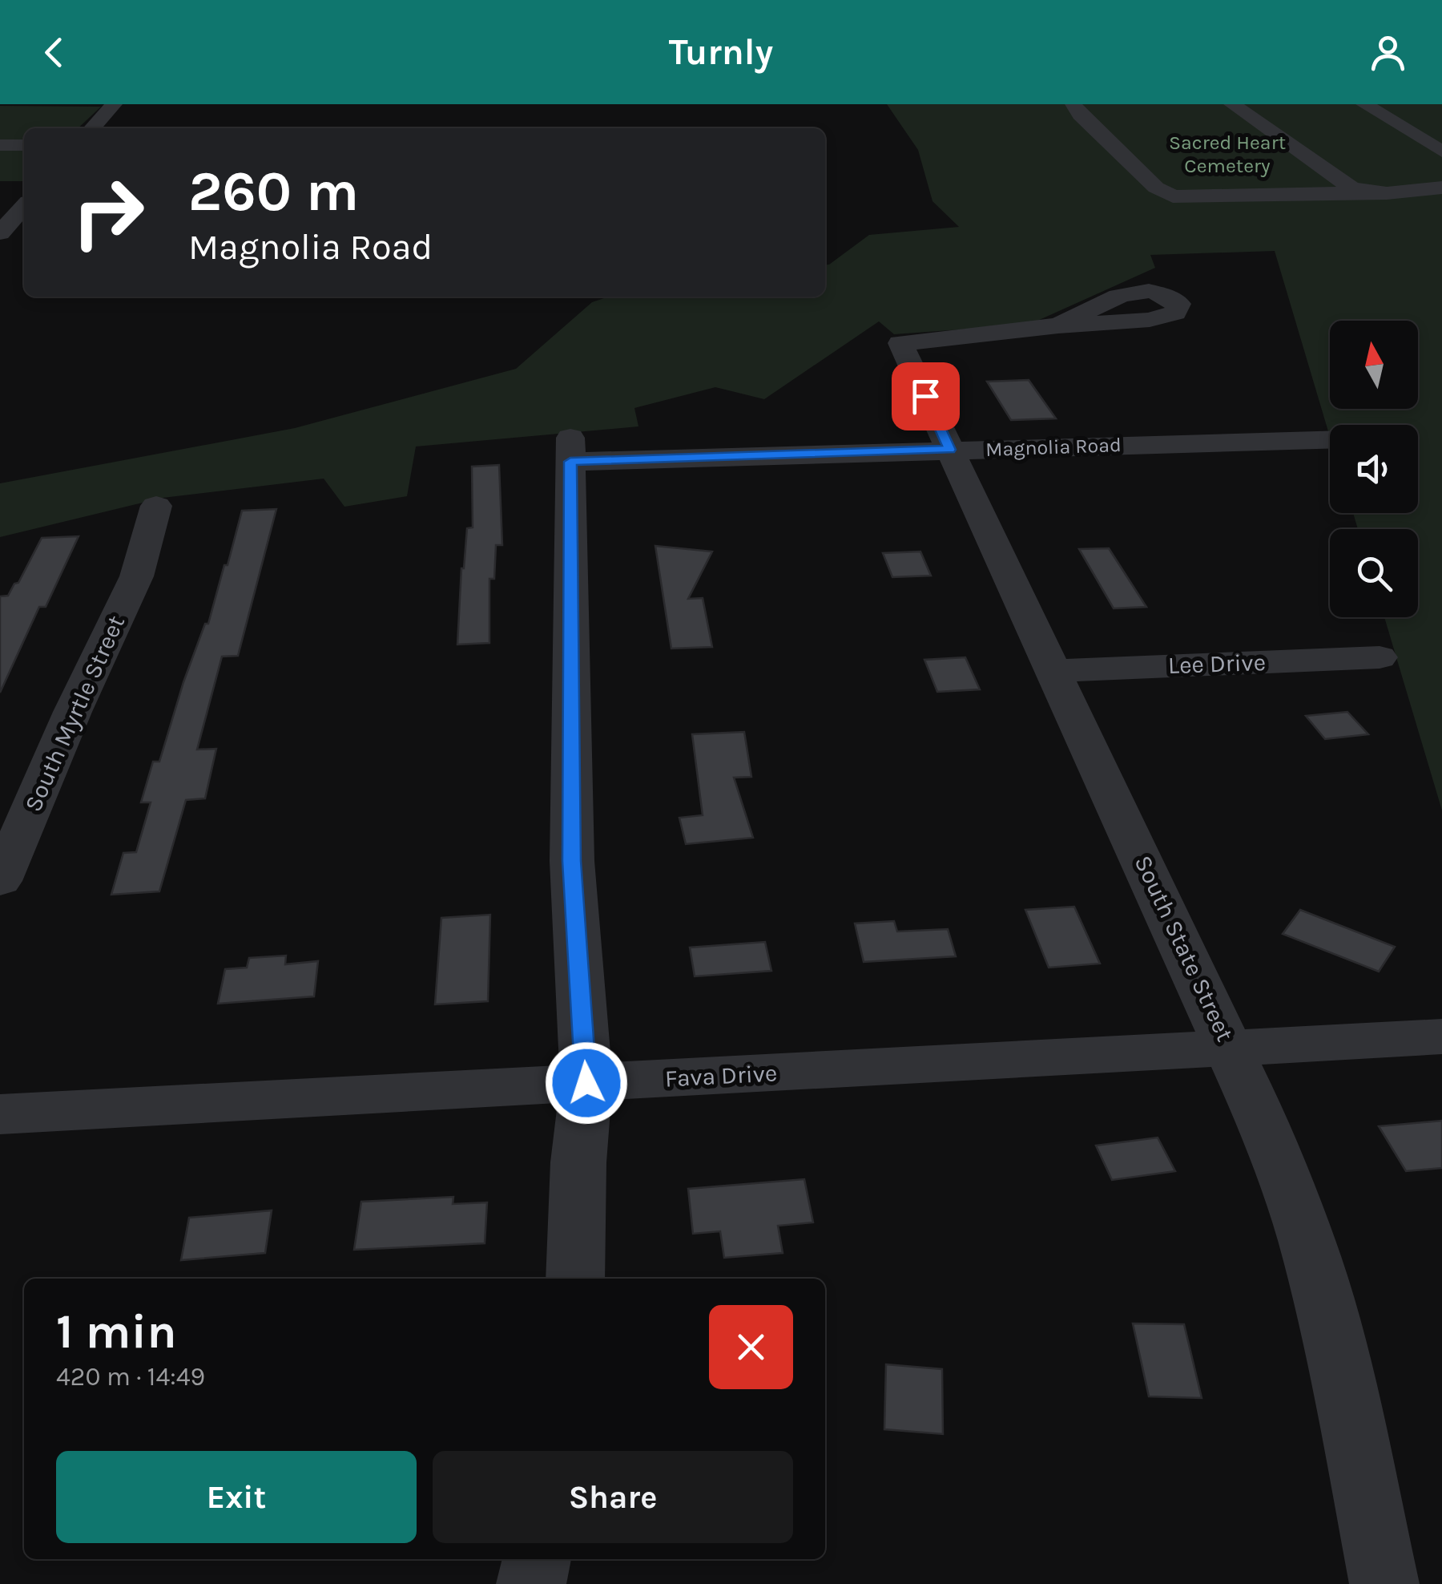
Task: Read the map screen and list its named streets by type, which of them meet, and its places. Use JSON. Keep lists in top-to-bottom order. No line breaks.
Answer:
{"streets":{"street":["Magnolia Road","Lee Drive","South Myrtle Street","South State Street","Fava Drive"]},"crossings":[["Magnolia Road","South State Street"],["Magnolia Road","Fava Drive"],["Lee Drive","South State Street"],["South State Street","Fava Drive"]],"parks":["Sacred Heart Cemetery"],"north":"top","page":{"header":"Turnly","turn":["260 m","Magnolia Road"],"heading":["1 min","420 m · 14:49"],"buttons":["Exit","Share"]}}
